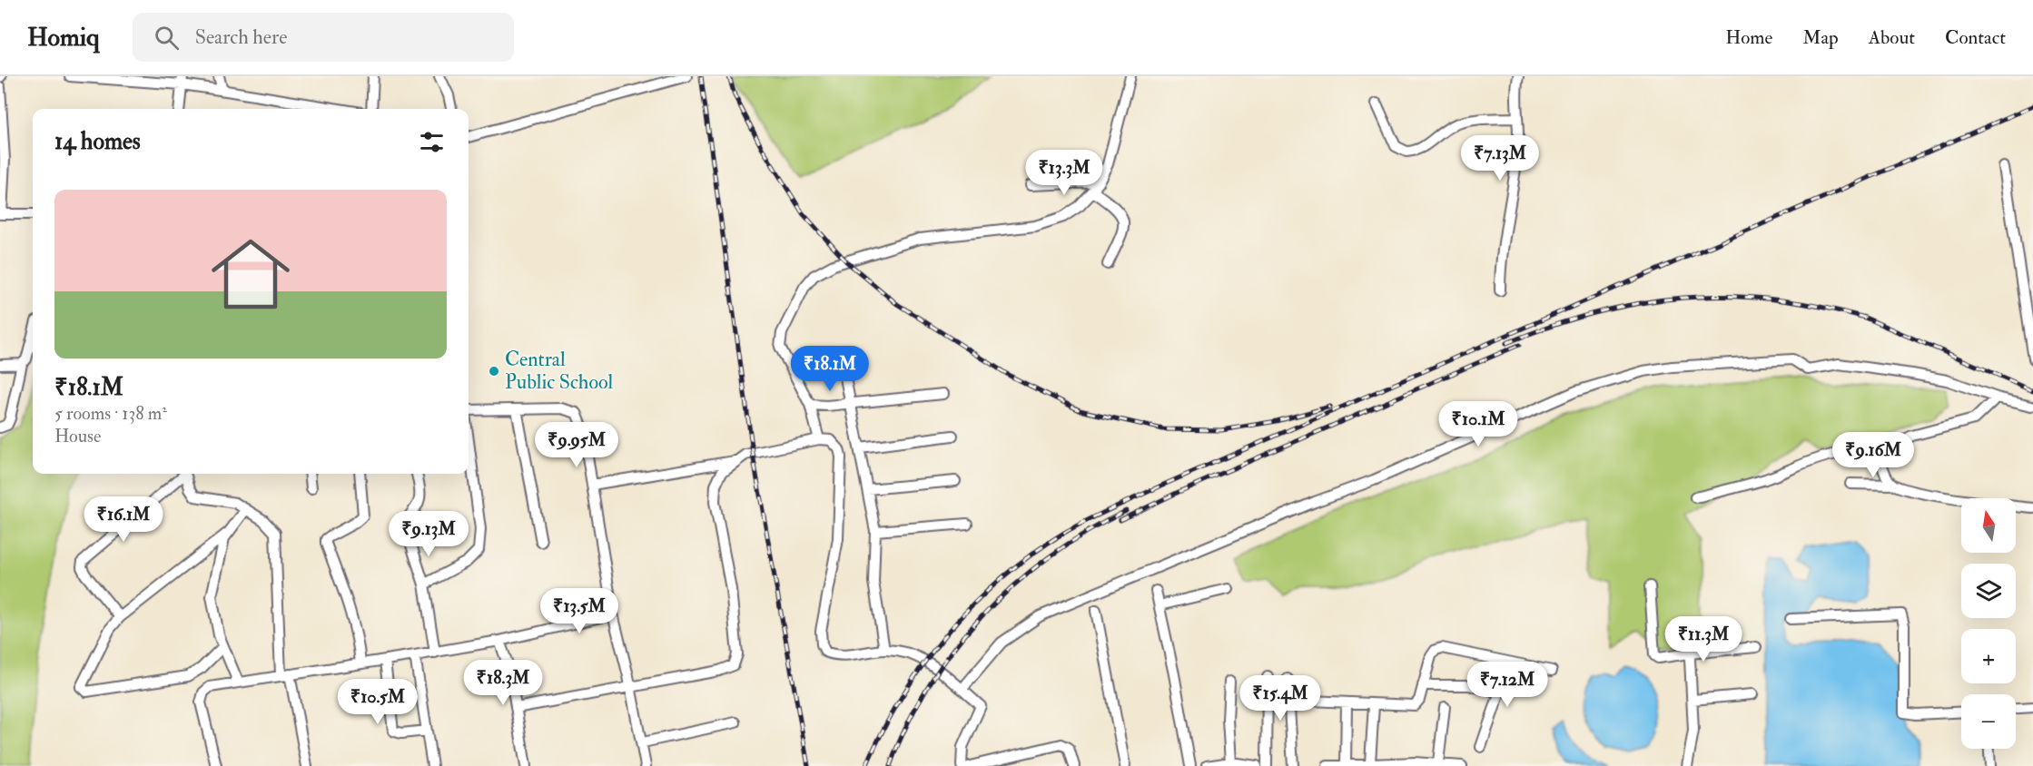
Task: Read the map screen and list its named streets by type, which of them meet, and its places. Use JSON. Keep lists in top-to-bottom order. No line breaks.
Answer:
{"places":["Central Public School"],"north":"top","page":{"header":"Homiq","search":"Search here","nav":["Home","Map","About","Contact"],"heading":"14 homes","price":["₹7.13M","₹13.3M","₹18.1M","₹10.1M","₹9.95M","₹9.16M","₹16.1M","₹9.13M","₹13.5M","₹11.3M","₹18.3M","₹7.12M","₹15.4M","₹10.5M"],"list":[{"name":"₹18.1M","note":"5 rooms · 138 m² · House"}],"map_buttons":["+","−"]}}
